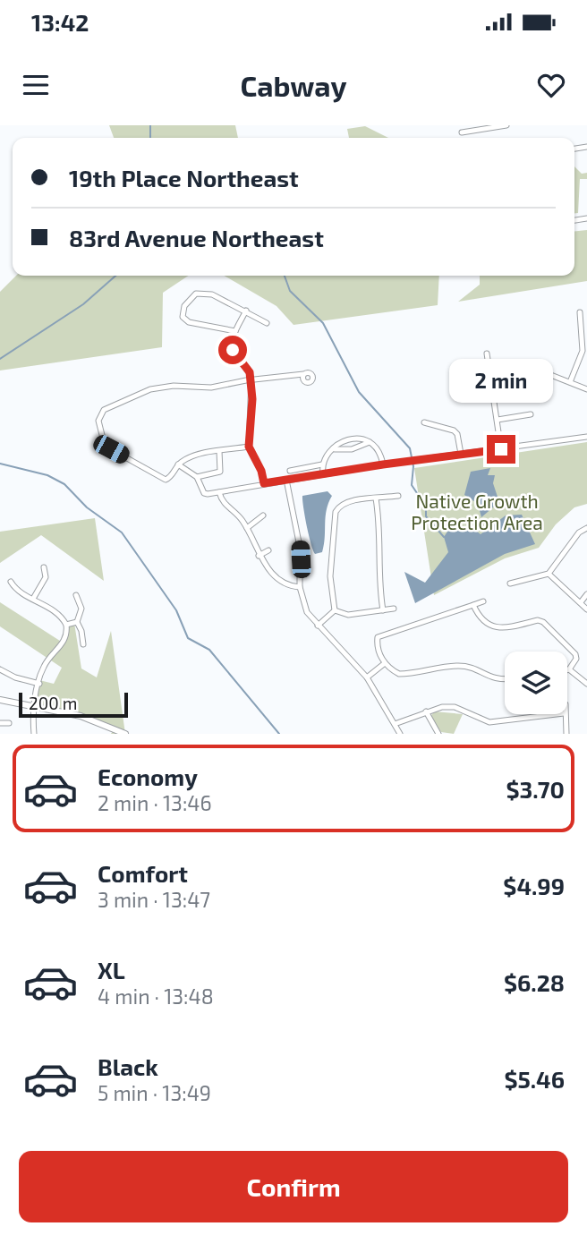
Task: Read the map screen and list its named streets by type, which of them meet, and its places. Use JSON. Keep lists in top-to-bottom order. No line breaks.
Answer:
{"parks":["Native Growth Protection Area"],"scale_bar":"200 m","page":{"status":"13:42","header":"Cabway","banner":["19th Place Northeast","83rd Avenue Northeast"],"bubble":"2 min","scale":"200 m","list":[{"name":"Economy","note":"2 min · 13:46","value":"$3.70"},{"name":"Comfort","note":"3 min · 13:47","value":"$4.99"},{"name":"XL","note":"4 min · 13:48","value":"$6.28"},{"name":"Black","note":"5 min · 13:49","value":"$5.46"}],"buttons":"Confirm"}}
